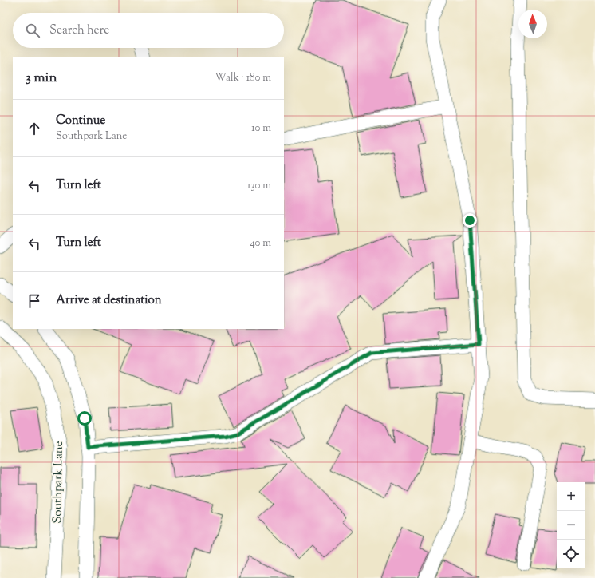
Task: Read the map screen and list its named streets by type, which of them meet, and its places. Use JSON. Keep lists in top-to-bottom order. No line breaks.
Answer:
{"streets":{"lane":["Southpark Lane"]},"north":"top","page":{"search":"Search here","heading":["3 min","Walk · 180 m"],"list":[["Continue","Southpark Lane","10 m"],["Turn left","130 m"],["Turn left","40 m"],"Arrive at destination"],"map_buttons":["+","−"]}}
